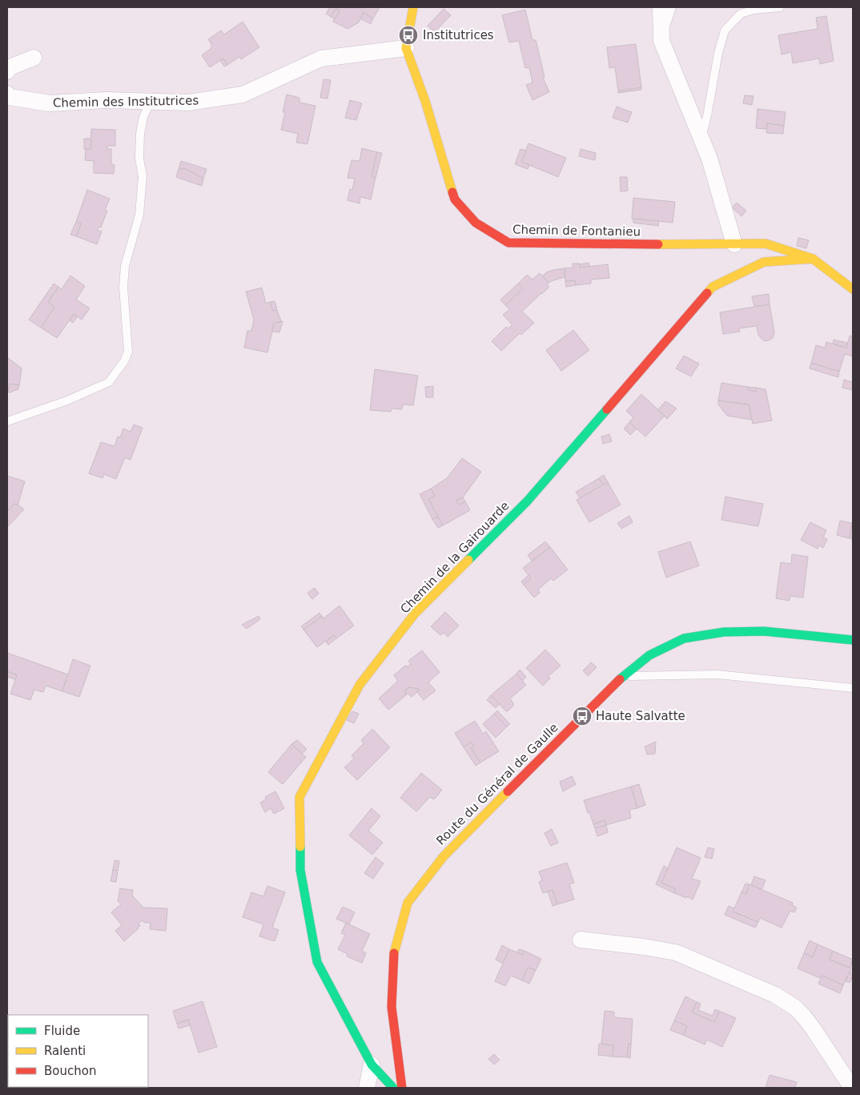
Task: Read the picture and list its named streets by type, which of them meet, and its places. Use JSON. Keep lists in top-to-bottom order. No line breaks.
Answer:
{"streets":{"street":["Chemin des Institutrices","Chemin de Fontanieu","Chemin de la Gairouarde","Route du Général de Gaulle"]},"crossings":[["Chemin des Institutrices","Chemin de Fontanieu"],["Chemin de Fontanieu","Chemin de la Gairouarde"]],"places":{"bus stop":["Institutrices","Haute Salvatte"]},"legend":["Fluide","Ralenti","Bouchon"]}
